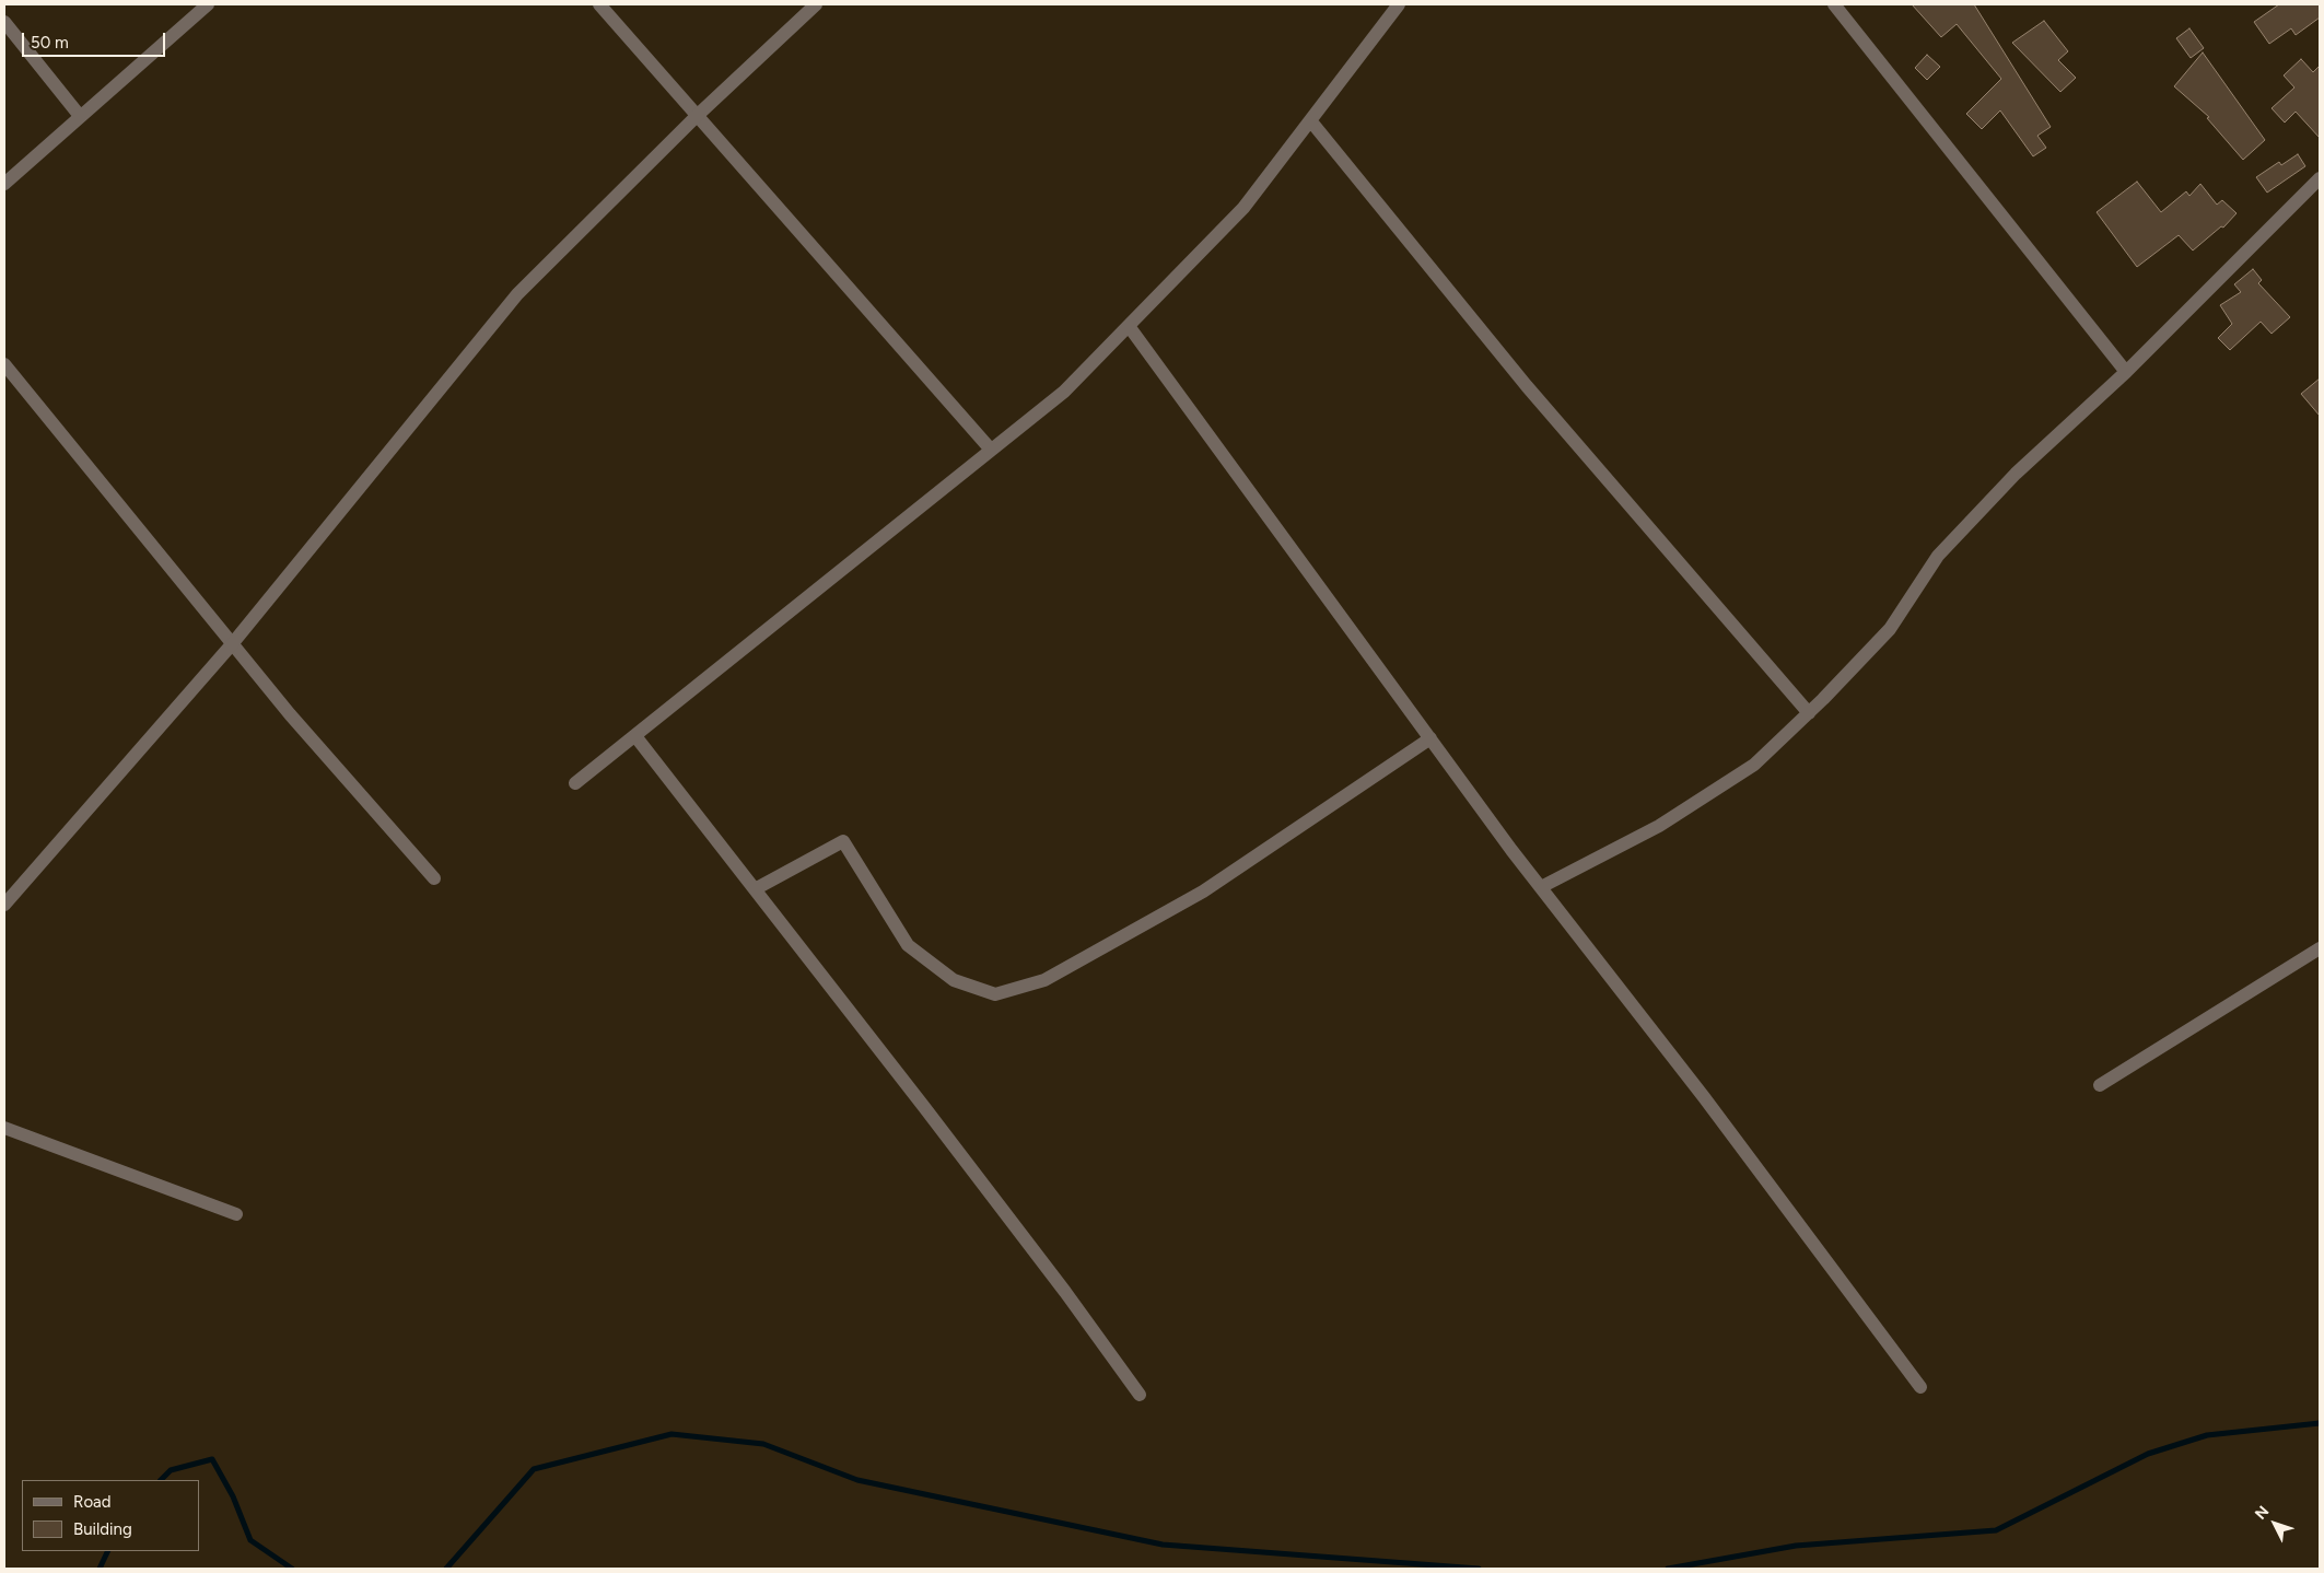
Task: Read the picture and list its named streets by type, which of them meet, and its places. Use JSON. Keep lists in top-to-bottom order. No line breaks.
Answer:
{"legend":["Road","Building"],"scale_bar":"50 m","north":"top left"}
